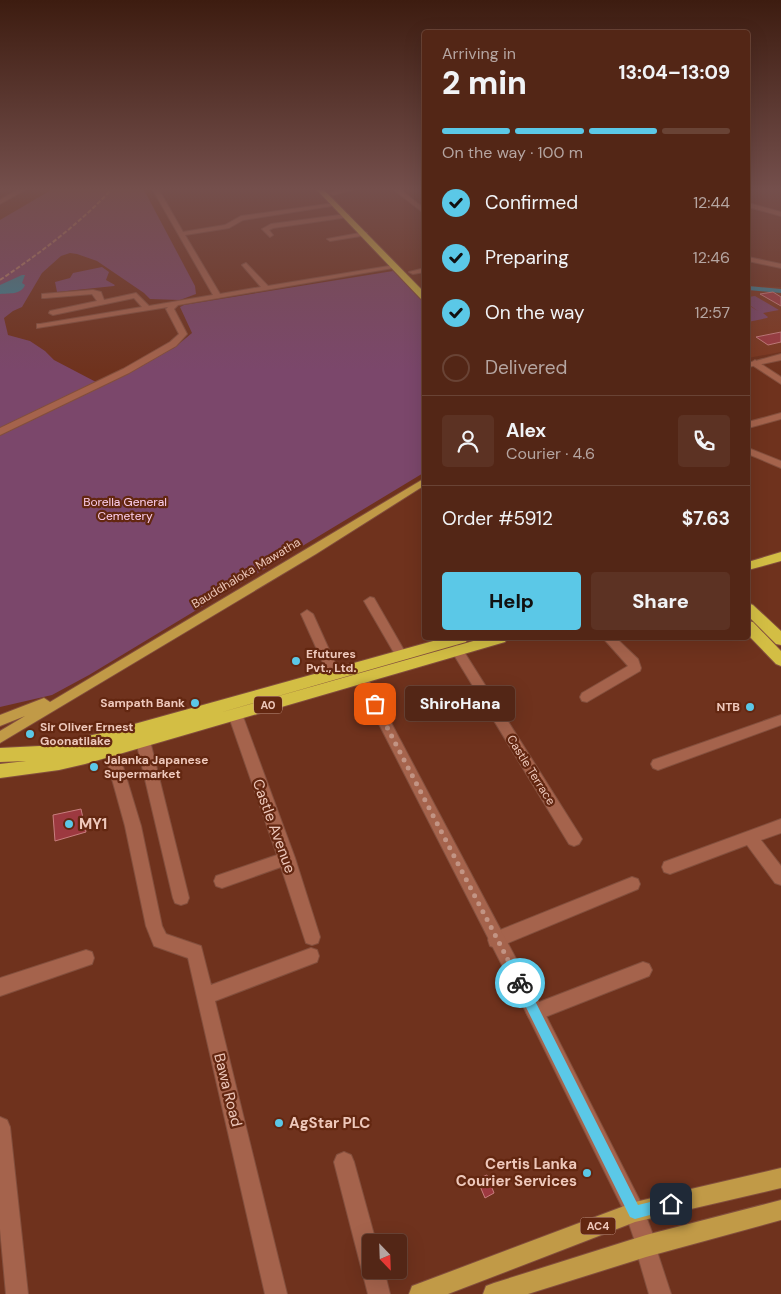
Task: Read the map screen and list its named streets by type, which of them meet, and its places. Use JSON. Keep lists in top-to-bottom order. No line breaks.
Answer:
{"streets":{"highway":["A0"],"main road":["Bauddhaloka Mawatha","AC4"],"street":["Castle Terrace","Castle Avenue","Bawa Road"]},"crossings":[["A0","Castle Terrace"],["A0","Castle Avenue"],["A0","Bawa Road"]],"parks":["Borella General Cemetery"],"places":["Efutures Pvt., Ltd.","Sampath Bank","ShiroHana","NTB","Sir Oliver Ernest Goonatilake","Jalanka Japanese Supermarket","MY1","AgStar PLC","Certis Lanka Courier Services"],"north":"bottom right","page":{"heading":["2 min","Arriving in","13:04–13:09"],"panel":["Alex","Courier · 4.6","Order #5912","$7.63"],"bar":"On the way · 100 m","list":[["Confirmed","12:44"],["Preparing","12:46"],["On the way","12:57"],"Delivered"],"buttons":["Help","Share"],"bubble":"ShiroHana"}}
